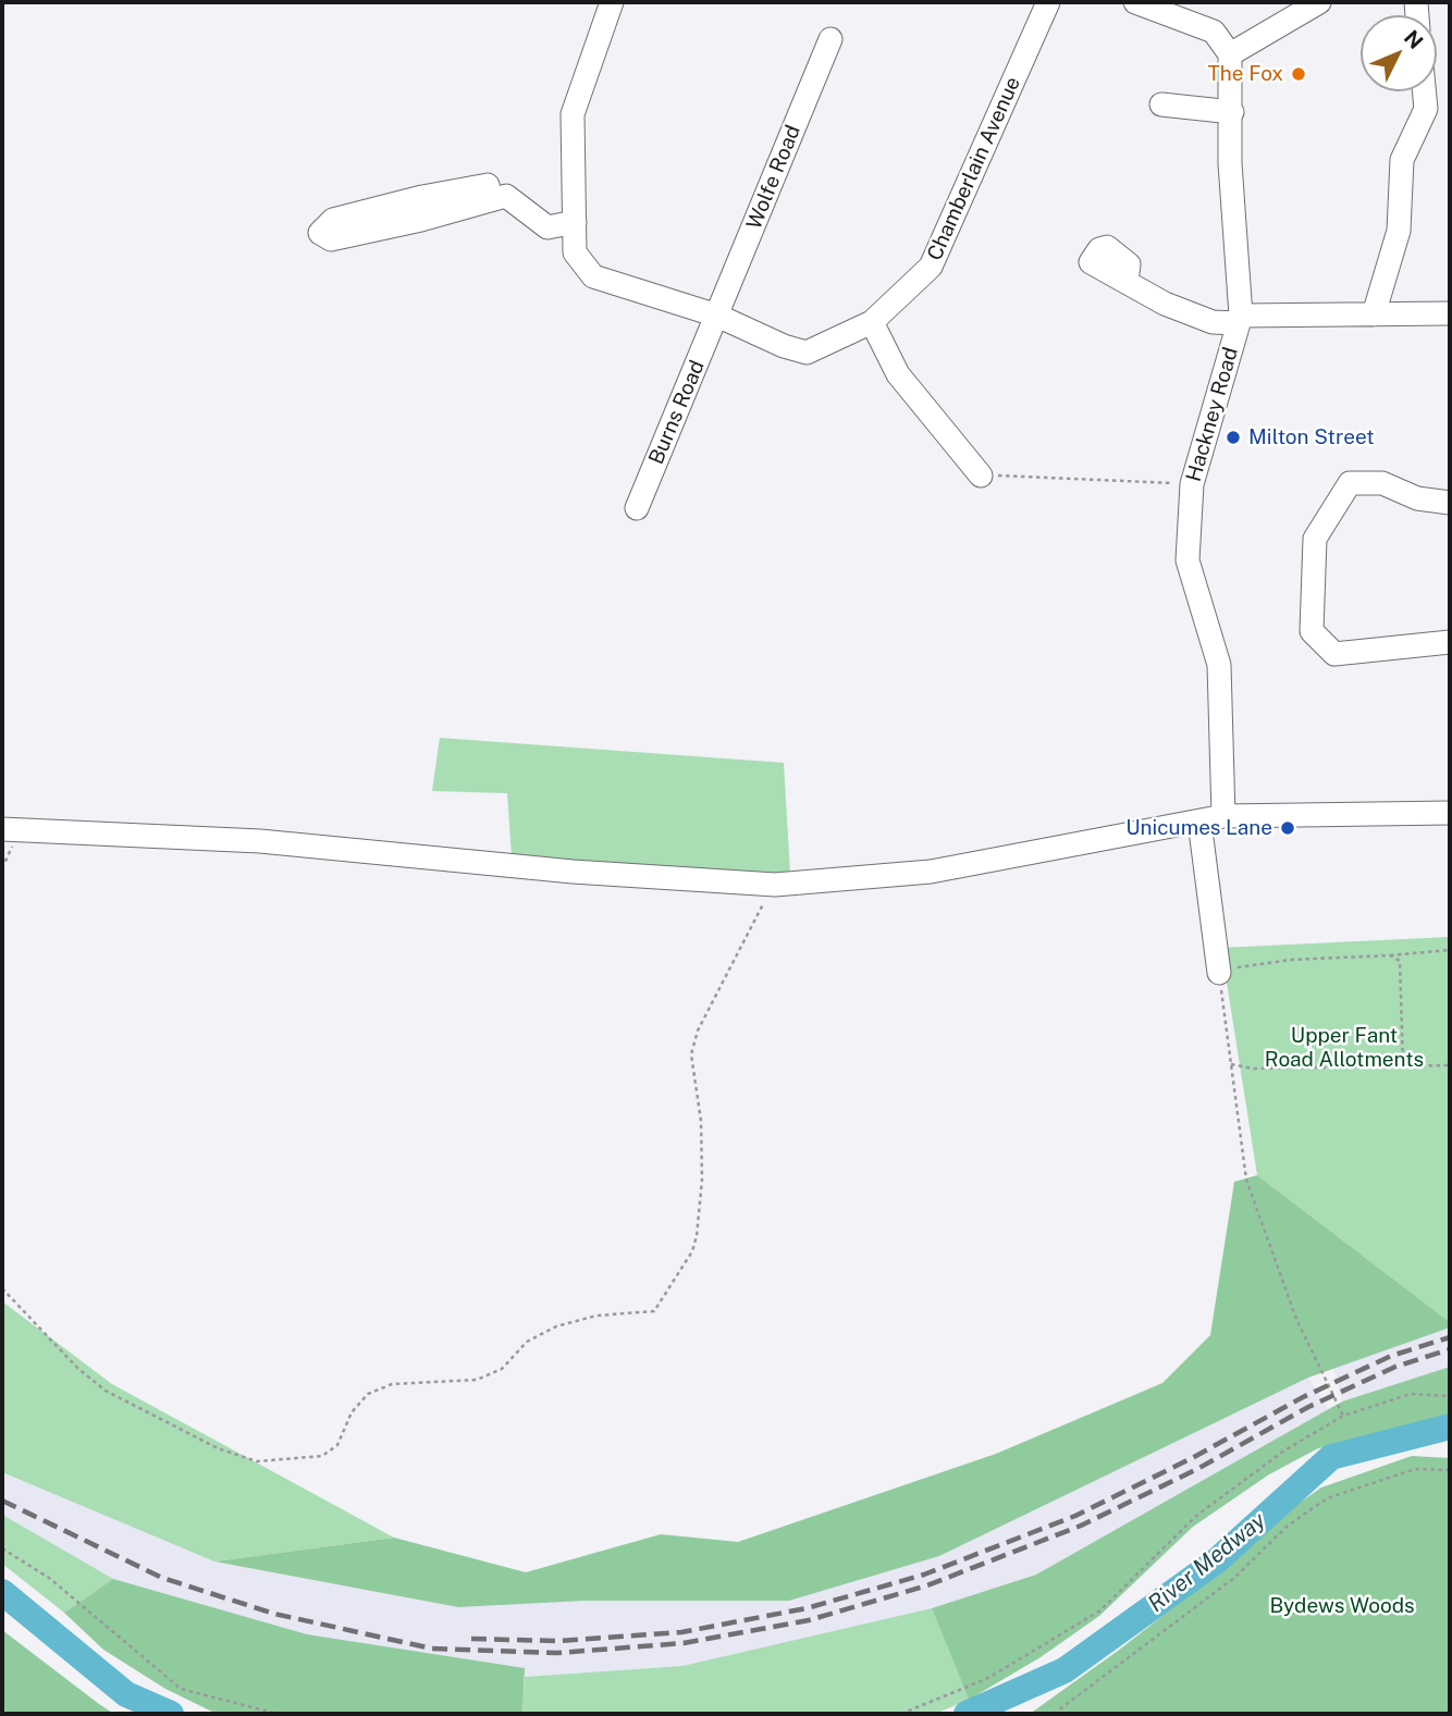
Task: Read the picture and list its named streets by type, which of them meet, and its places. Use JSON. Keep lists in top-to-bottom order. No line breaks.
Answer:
{"streets":{"street":["Chamberlain Avenue","Wolfe Road","Burns Road","Hackney Road"]},"crossings":[["Chamberlain Avenue","Wolfe Road"],["Chamberlain Avenue","Burns Road"],["Wolfe Road","Burns Road"]],"water":["River Medway"],"parks":["Upper Fant Road Allotments","Bydews Woods"],"places":["The Fox","Milton Street","Unicumes Lane"],"north":"top right"}
